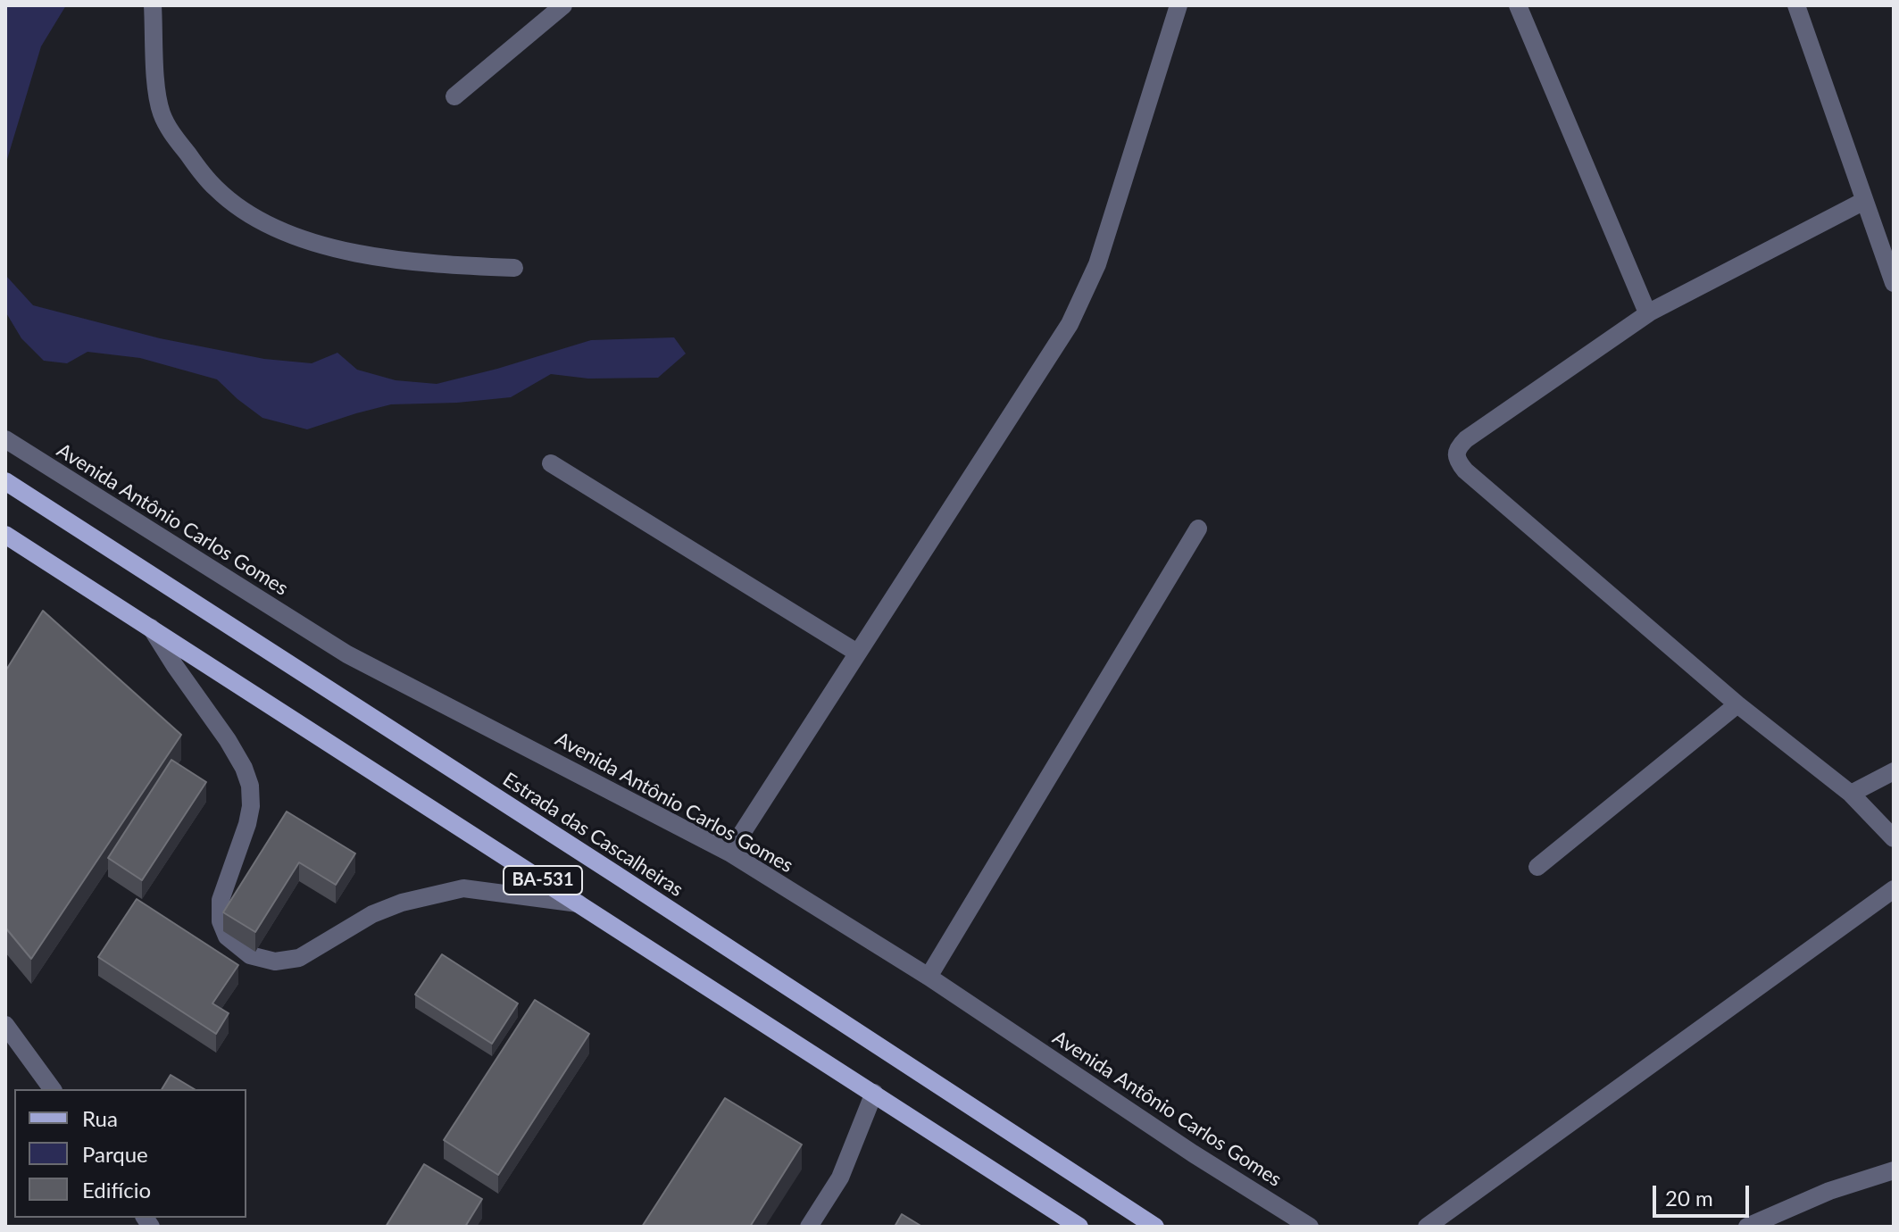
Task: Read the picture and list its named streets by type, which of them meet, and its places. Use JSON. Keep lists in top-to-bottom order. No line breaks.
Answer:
{"streets":{"main road":["Estrada das Cascalheiras","BA-531"],"street":["Avenida Antônio Carlos Gomes"]},"legend":["Rua","Parque","Edifício"],"scale_bar":"20 m"}
